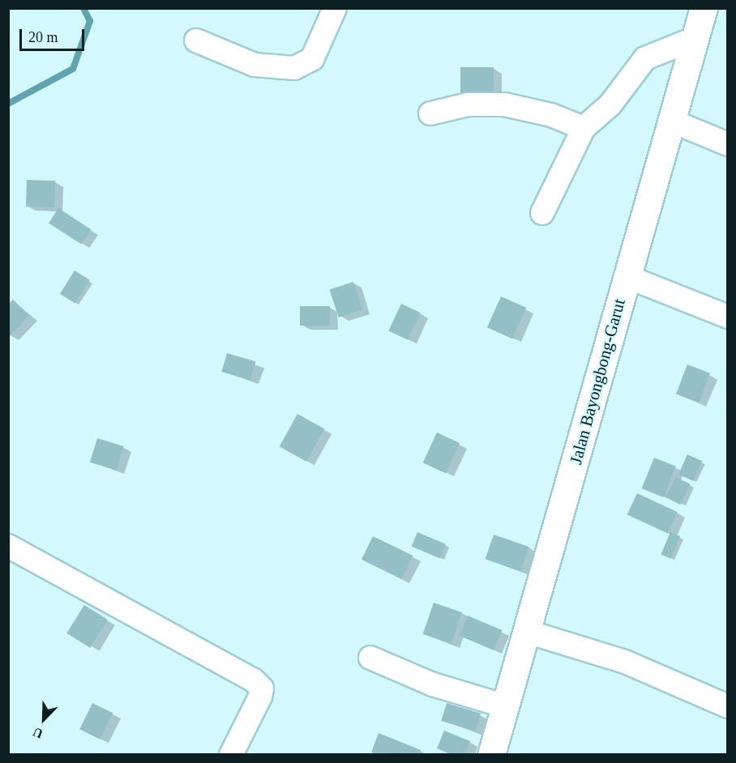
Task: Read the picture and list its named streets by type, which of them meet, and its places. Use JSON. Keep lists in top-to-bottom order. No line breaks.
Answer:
{"streets":{"main road":["Jalan Bayongbong-Garut"]},"scale_bar":"20 m","north":"bottom left"}
